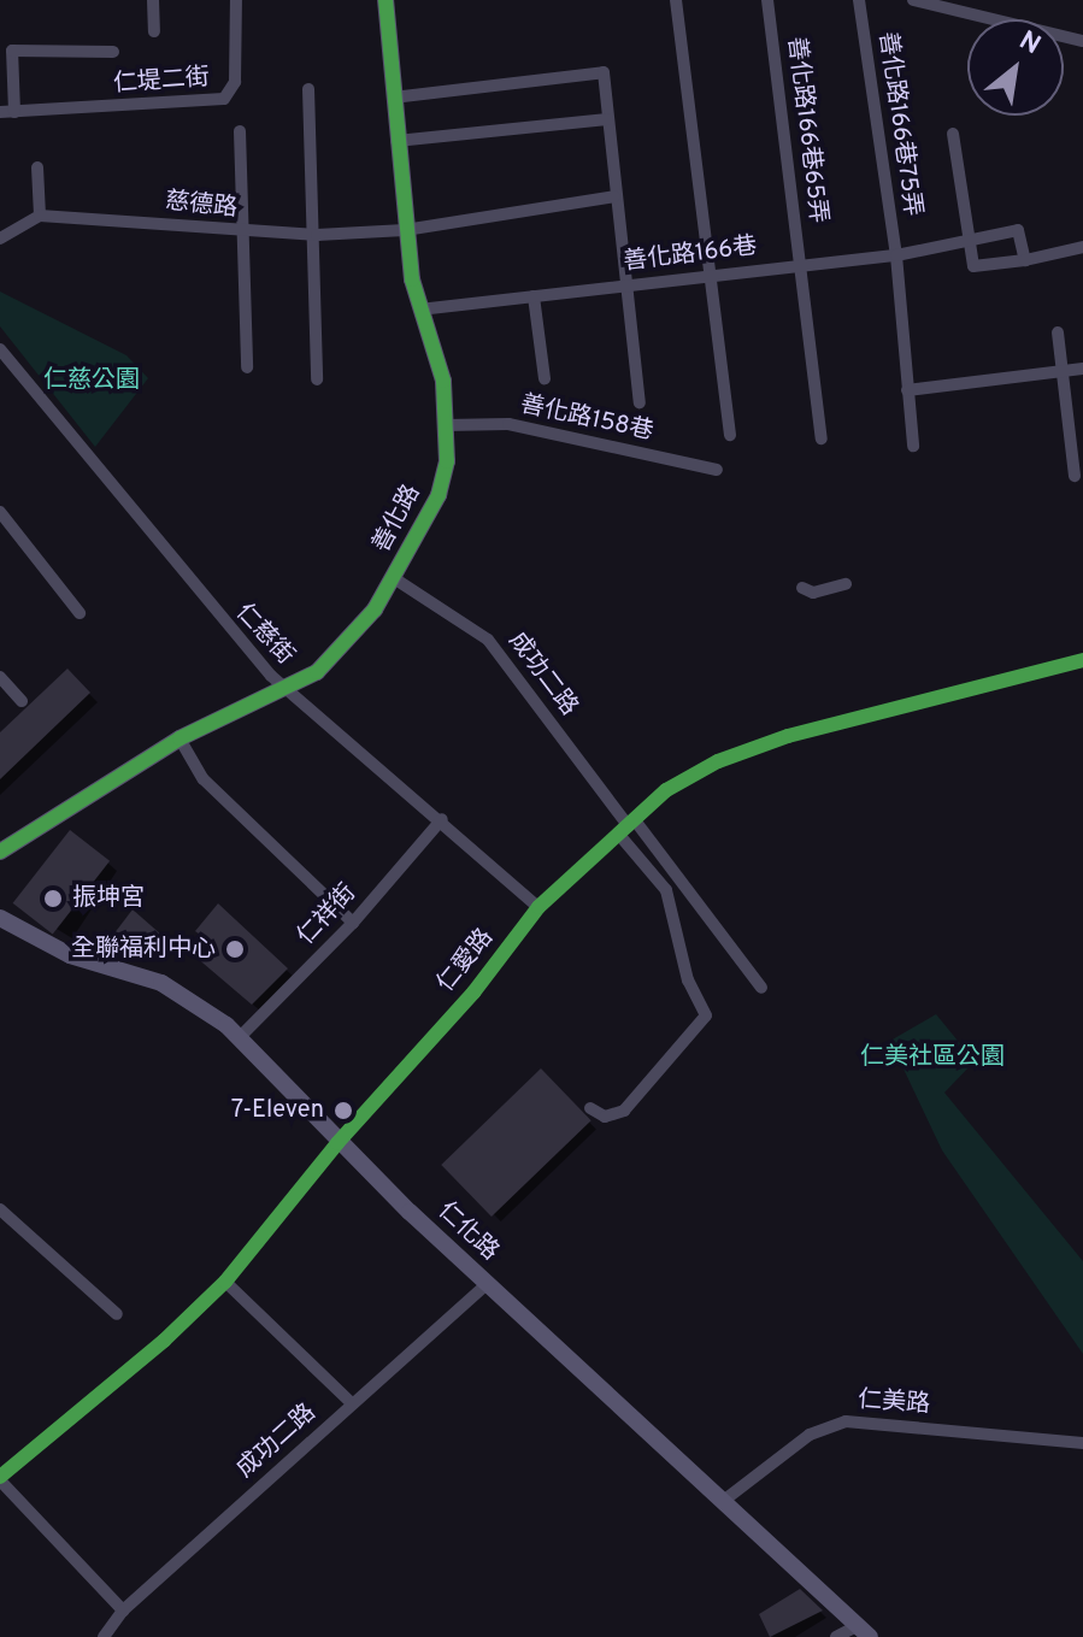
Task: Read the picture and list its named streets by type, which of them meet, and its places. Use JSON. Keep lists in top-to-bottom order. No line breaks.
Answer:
{"streets":{"main road":["善化路","仁化路"],"street":["仁堤二街","善化路166巷75弄","善化路166巷65弄","慈德路","善化路166巷","善化路158巷","仁慈街","成功二路","仁祥街","仁愛路","仁美路"]},"crossings":[["善化路166巷75弄","善化路166巷"],["善化路166巷65弄","善化路166巷"],["慈德路","善化路"],["善化路166巷","善化路"],["善化路158巷","善化路"],["善化路","仁慈街"],["善化路","成功二路"],["仁慈街","仁祥街"],["仁慈街","仁愛路"],["成功二路","仁愛路"],["成功二路","仁化路"],["仁祥街","仁化路"],["仁愛路","仁化路"],["仁化路","仁美路"]],"parks":["仁慈公園","仁美社區公園"],"places":["振坤宮","全聯福利中心","7-Eleven"],"north":"top right"}
